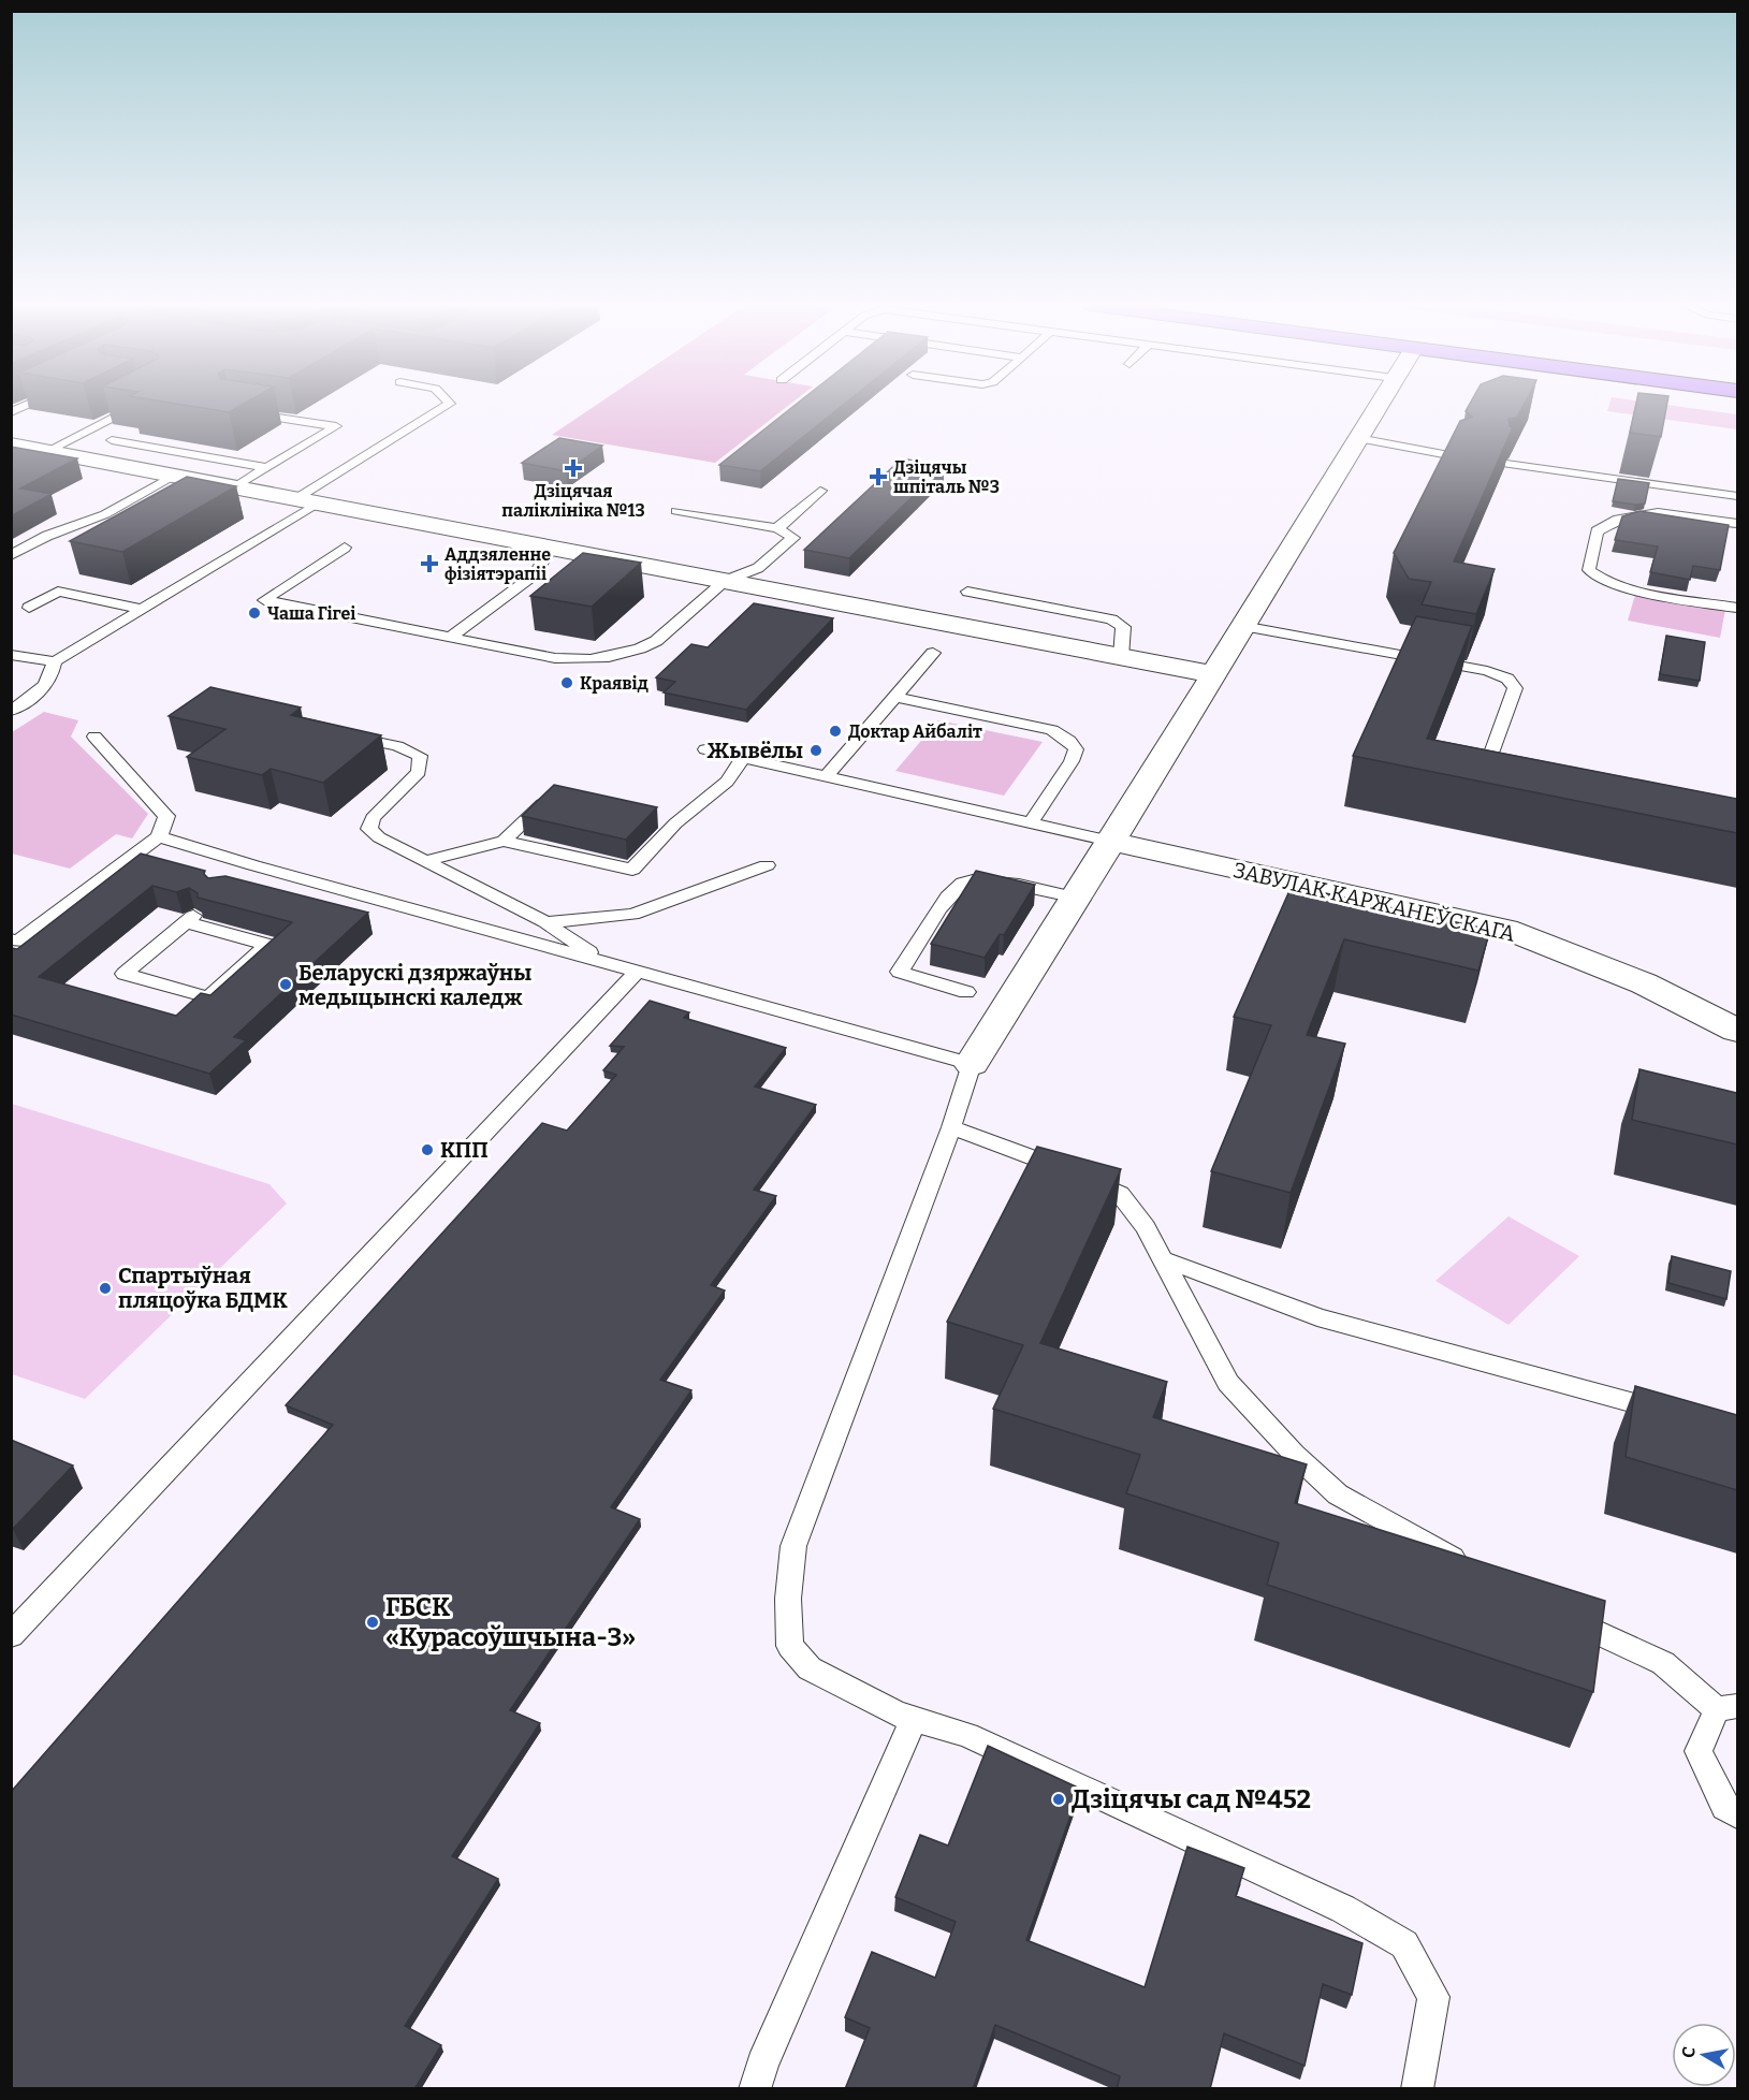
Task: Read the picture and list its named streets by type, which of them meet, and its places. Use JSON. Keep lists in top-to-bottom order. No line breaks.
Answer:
{"streets":{"street":["ЗАВУЛАК КАРЖАНЕЎСКАГА"]},"places":{"health":["Дзіцячая паліклініка №13","Дзіцячы шпіталь №3","Аддзяленне фізіятэрапіі"],"other":["Чаша Гігеі","Краявід","Доктар Айбаліт","Жывёлы","Беларускі дзяржаўны медыцынскі каледж","КПП","Спартыўная пляцоўка БДМК","ГБСК «Курасоўшчына-3»","Дзіцячы сад №452"]},"north":"left"}
